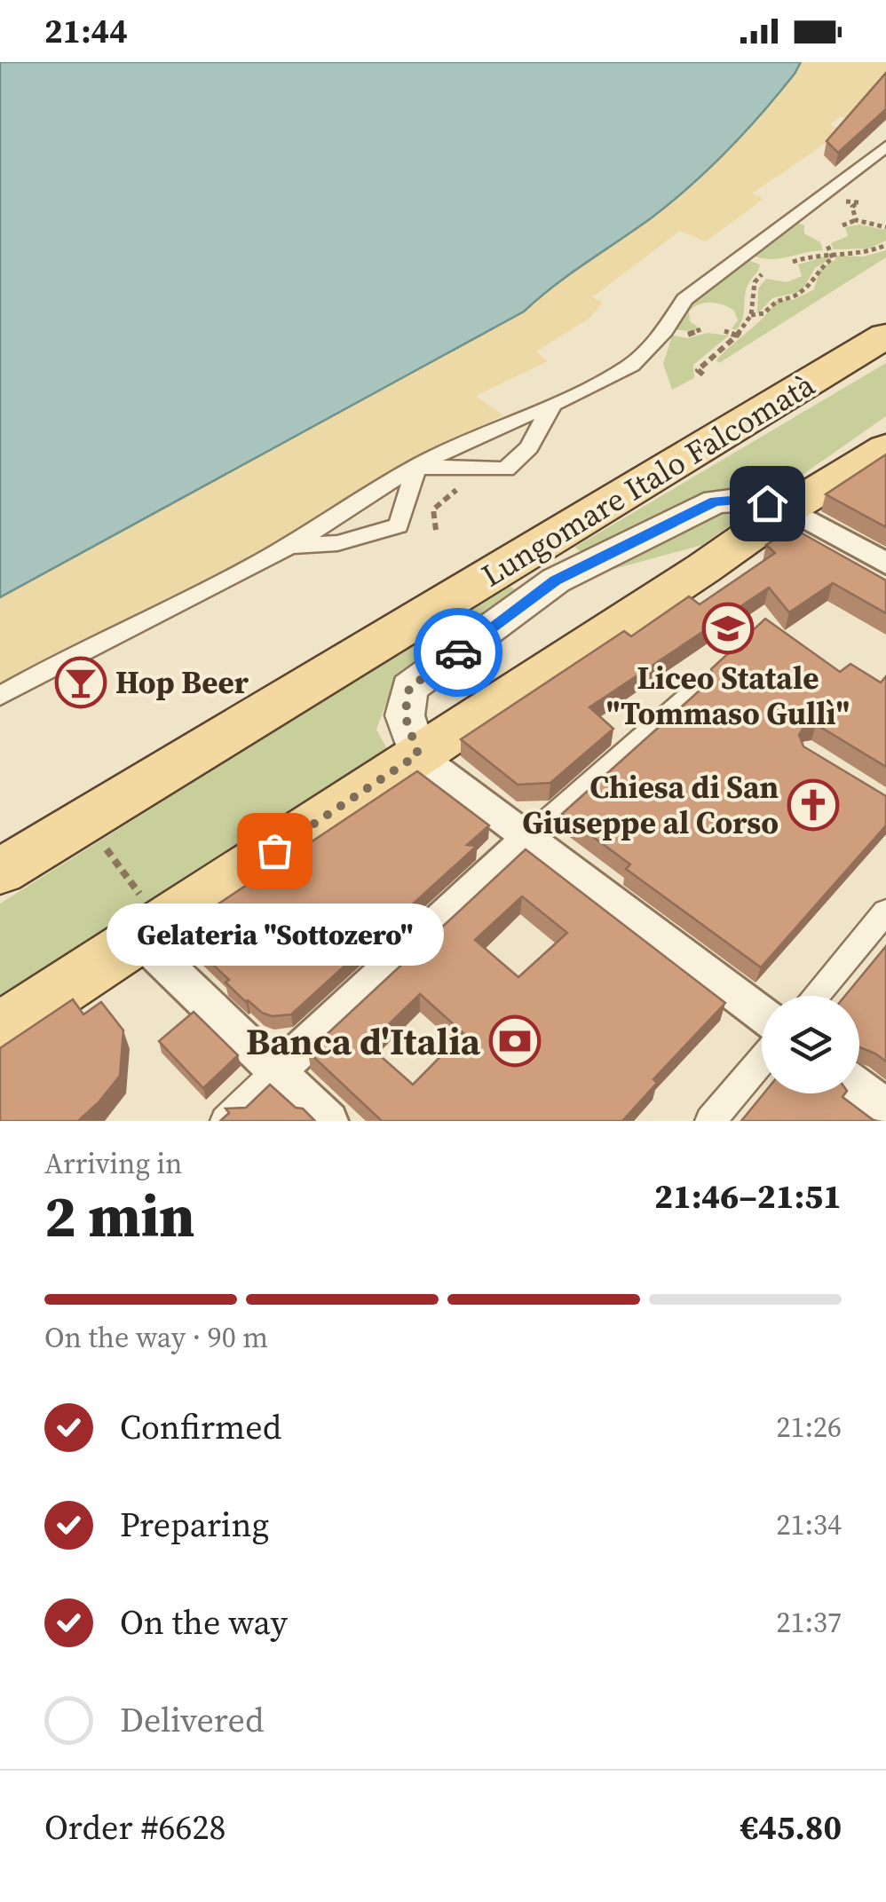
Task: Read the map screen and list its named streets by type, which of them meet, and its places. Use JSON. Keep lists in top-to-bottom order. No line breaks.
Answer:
{"streets":{"main road":["Lungomare Italo Falcomatà"]},"places":{"school or university":["Liceo Statale \"Tommaso Gullì\""],"bar":["Hop Beer"],"church":["Chiesa di San Giuseppe al Corso"],"other":["Gelateria \"Sottozero\""],"bank":["Banca d'Italia"]},"page":{"status":"21:44","bubble":"Gelateria \"Sottozero\"","heading":["2 min","Arriving in","21:46–21:51"],"panel":["Order #6628","€45.80"],"bar":"On the way · 90 m","list":[["Confirmed","21:26"],["Preparing","21:34"],["On the way","21:37"],"Delivered"]}}
